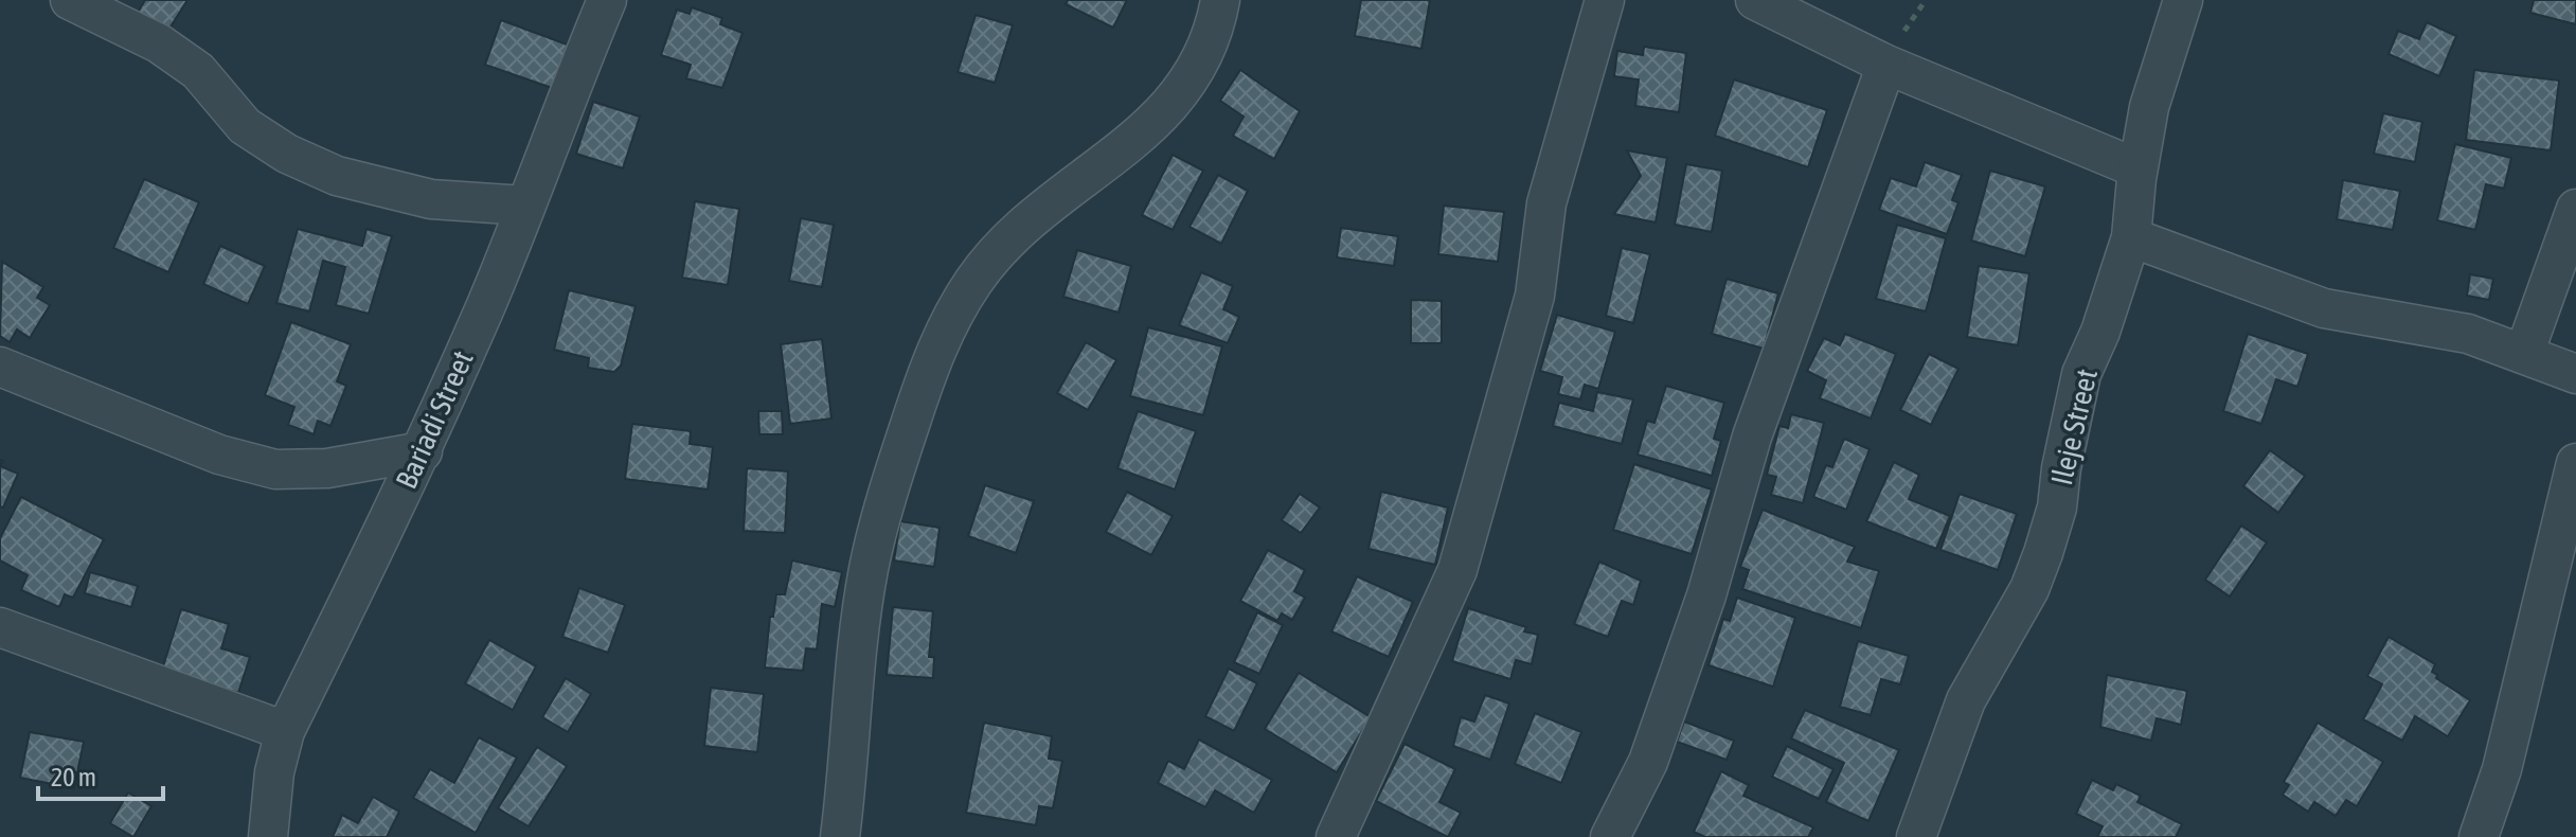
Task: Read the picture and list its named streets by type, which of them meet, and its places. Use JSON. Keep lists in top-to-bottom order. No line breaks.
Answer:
{"streets":{"street":["Bariadi Street","Ileje Street"]},"scale_bar":"20 m"}
